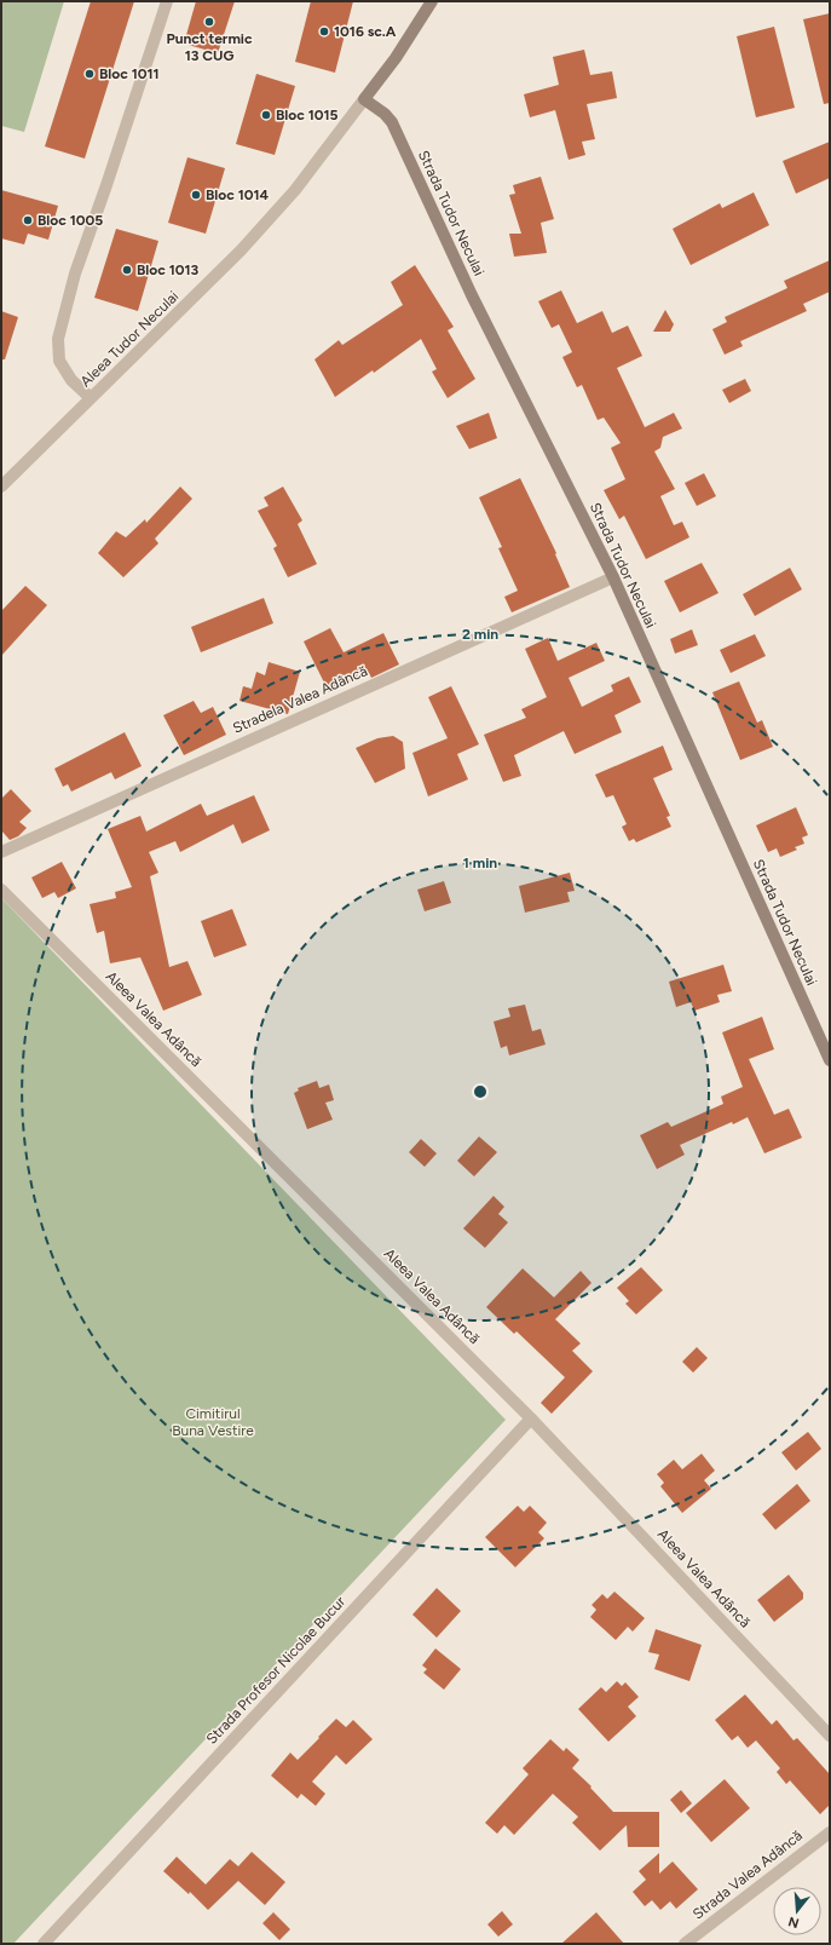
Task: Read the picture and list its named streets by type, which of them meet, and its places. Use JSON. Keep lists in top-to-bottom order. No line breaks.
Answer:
{"streets":{"street":["Strada Tudor Neculai","Aleea Tudor Neculai","Stradela Valea Adâncă","Aleea Valea Adâncă","Strada Profesor Nicolae Bucur","Strada Valea Adâncă"]},"crossings":[["Strada Tudor Neculai","Aleea Tudor Neculai"],["Strada Tudor Neculai","Stradela Valea Adâncă"],["Aleea Valea Adâncă","Strada Profesor Nicolae Bucur"]],"parks":["Cimitirul Buna Vestire"],"places":["Punct termic 13 CUG","1016 sc.A","Bloc 1011","Bloc 1015","Bloc 1014","Bloc 1005","Bloc 1013"],"north":"bottom","rings":["2 min","1 min"]}
